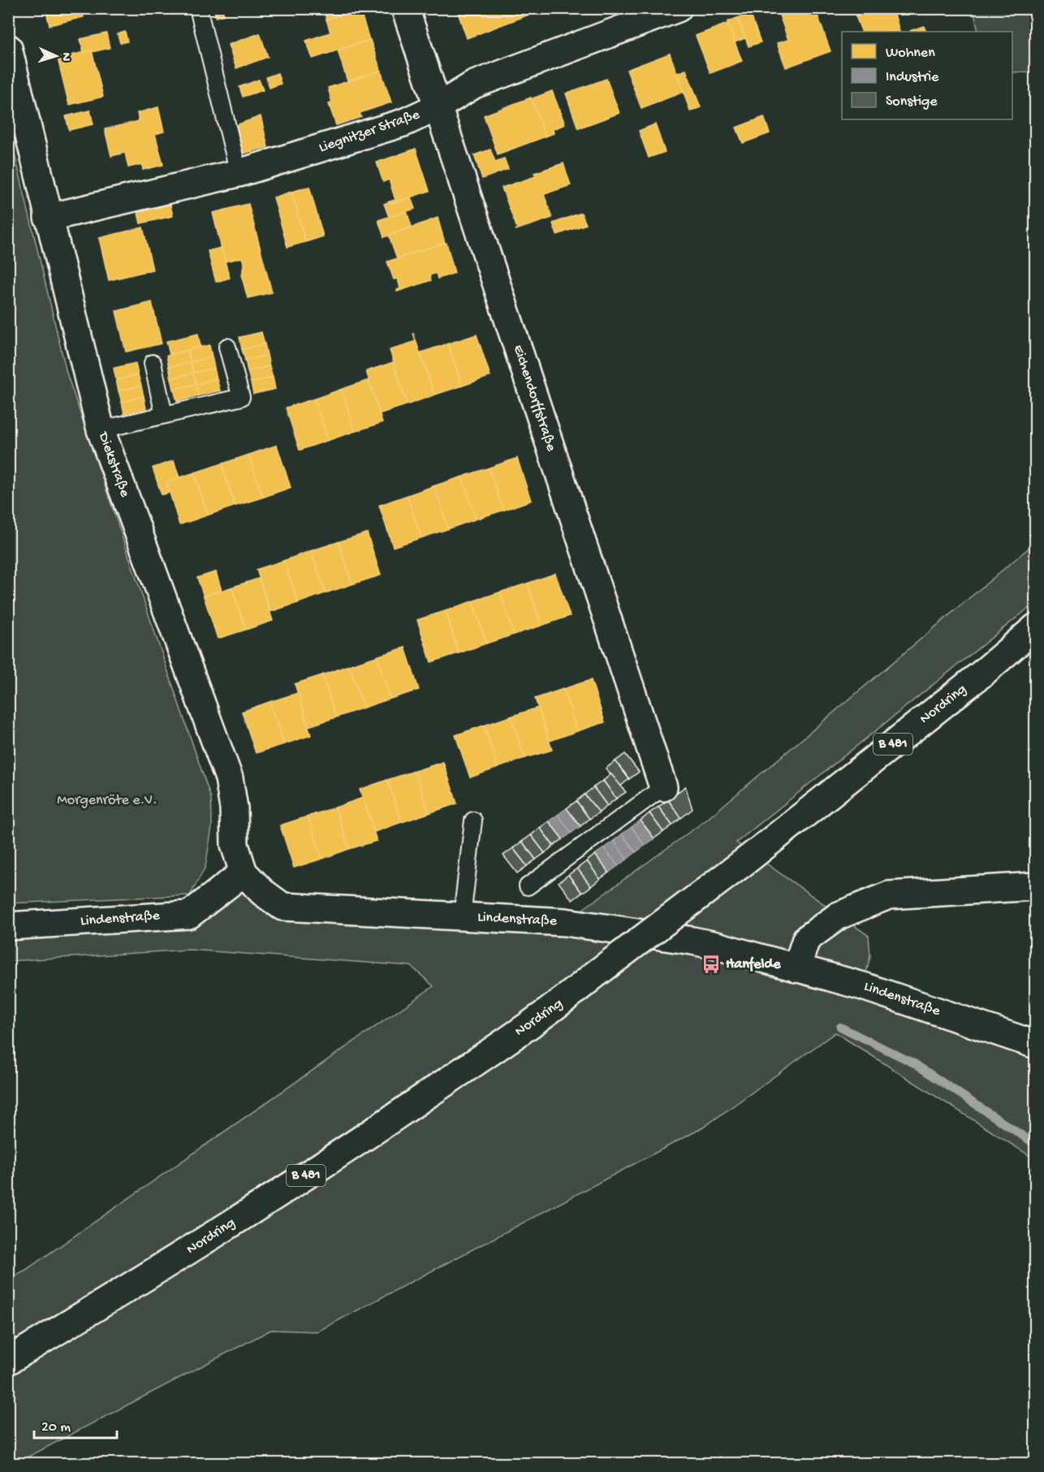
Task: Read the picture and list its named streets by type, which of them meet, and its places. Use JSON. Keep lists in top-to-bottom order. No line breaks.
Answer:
{"streets":{"street":["Liegnitzer Straße","Eichendorffstraße","Diekstraße","Nordring","B 481","Lindenstraße"]},"crossings":[["Liegnitzer Straße","Eichendorffstraße"],["Liegnitzer Straße","Diekstraße"],["Diekstraße","Lindenstraße"]],"parks":["Morgenröte e.V."],"places":{"bus stop":["Hanfelde"]},"legend":["Wohnen","Industrie","Sonstige"],"scale_bar":"20 m","north":"right"}
